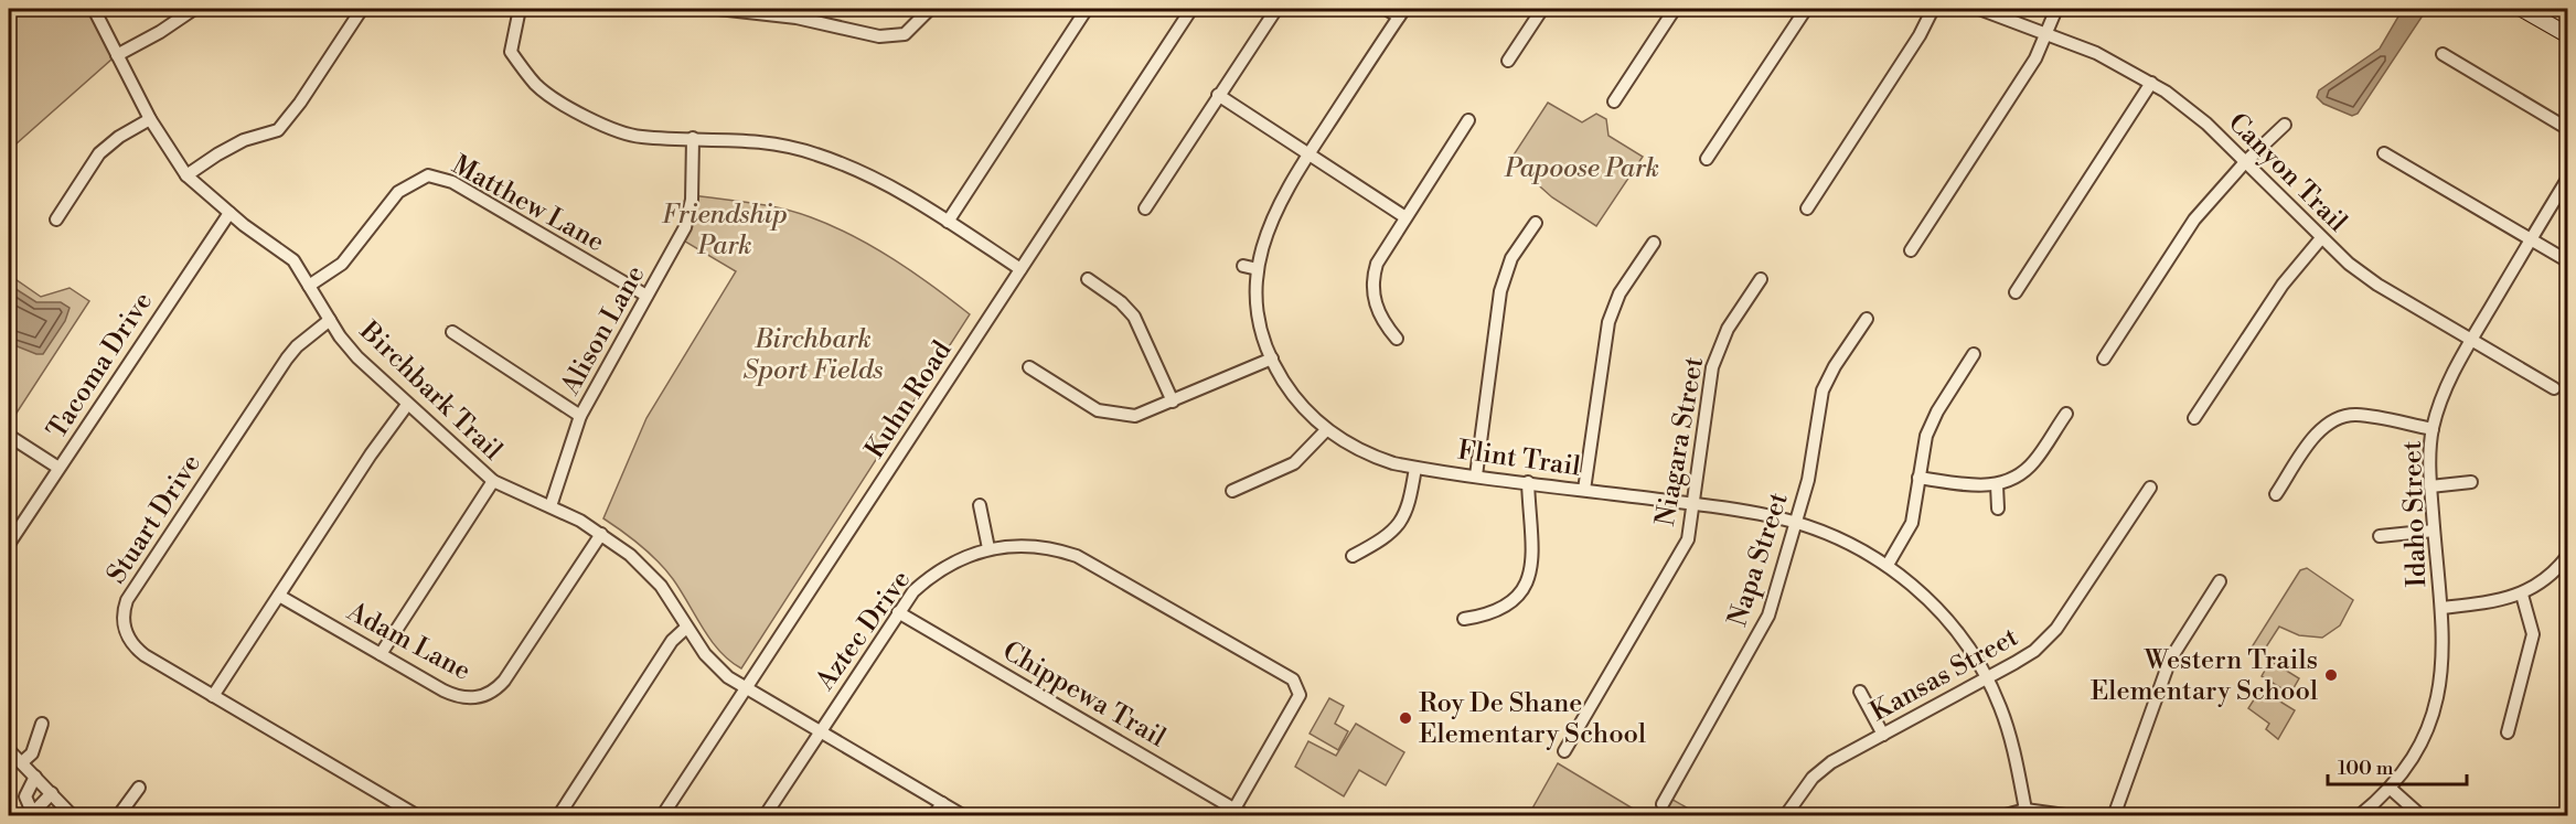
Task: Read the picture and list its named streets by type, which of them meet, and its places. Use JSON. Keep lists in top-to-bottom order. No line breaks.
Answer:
{"streets":{"street":["Canyon Trail","Matthew Lane","Alison Lane","Tacoma Drive","Birchbark Trail","Kuhn Road","Niagara Street","Flint Trail","Idaho Street","Stuart Drive","Napa Street","Aztec Drive","Adam Lane","Kansas Street","Chippewa Trail"]},"crossings":[["Canyon Trail","Idaho Street"],["Matthew Lane","Alison Lane"],["Matthew Lane","Birchbark Trail"],["Alison Lane","Birchbark Trail"],["Tacoma Drive","Birchbark Trail"],["Birchbark Trail","Kuhn Road"],["Birchbark Trail","Stuart Drive"],["Birchbark Trail","Aztec Drive"],["Birchbark Trail","Adam Lane"],["Niagara Street","Flint Trail"],["Flint Trail","Napa Street"],["Flint Trail","Kansas Street"],["Aztec Drive","Chippewa Trail"]],"parks":["Papoose Park","Friendship Park","Birchbark Sport Fields"],"places":["Western Trails Elementary School","Roy De Shane Elementary School"],"scale_bar":"100 m"}
